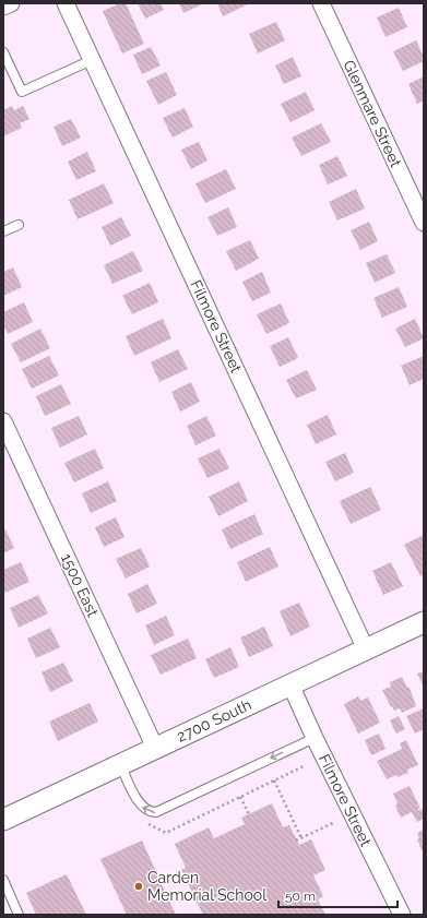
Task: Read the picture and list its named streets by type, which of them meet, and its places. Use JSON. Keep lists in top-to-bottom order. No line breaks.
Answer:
{"streets":{"street":["Glenmare Street","Filmore Street","1500 East","2700 South"]},"crossings":[["Filmore Street","2700 South"],["1500 East","2700 South"]],"places":["Carden Memorial School"],"scale_bar":"50 m"}
